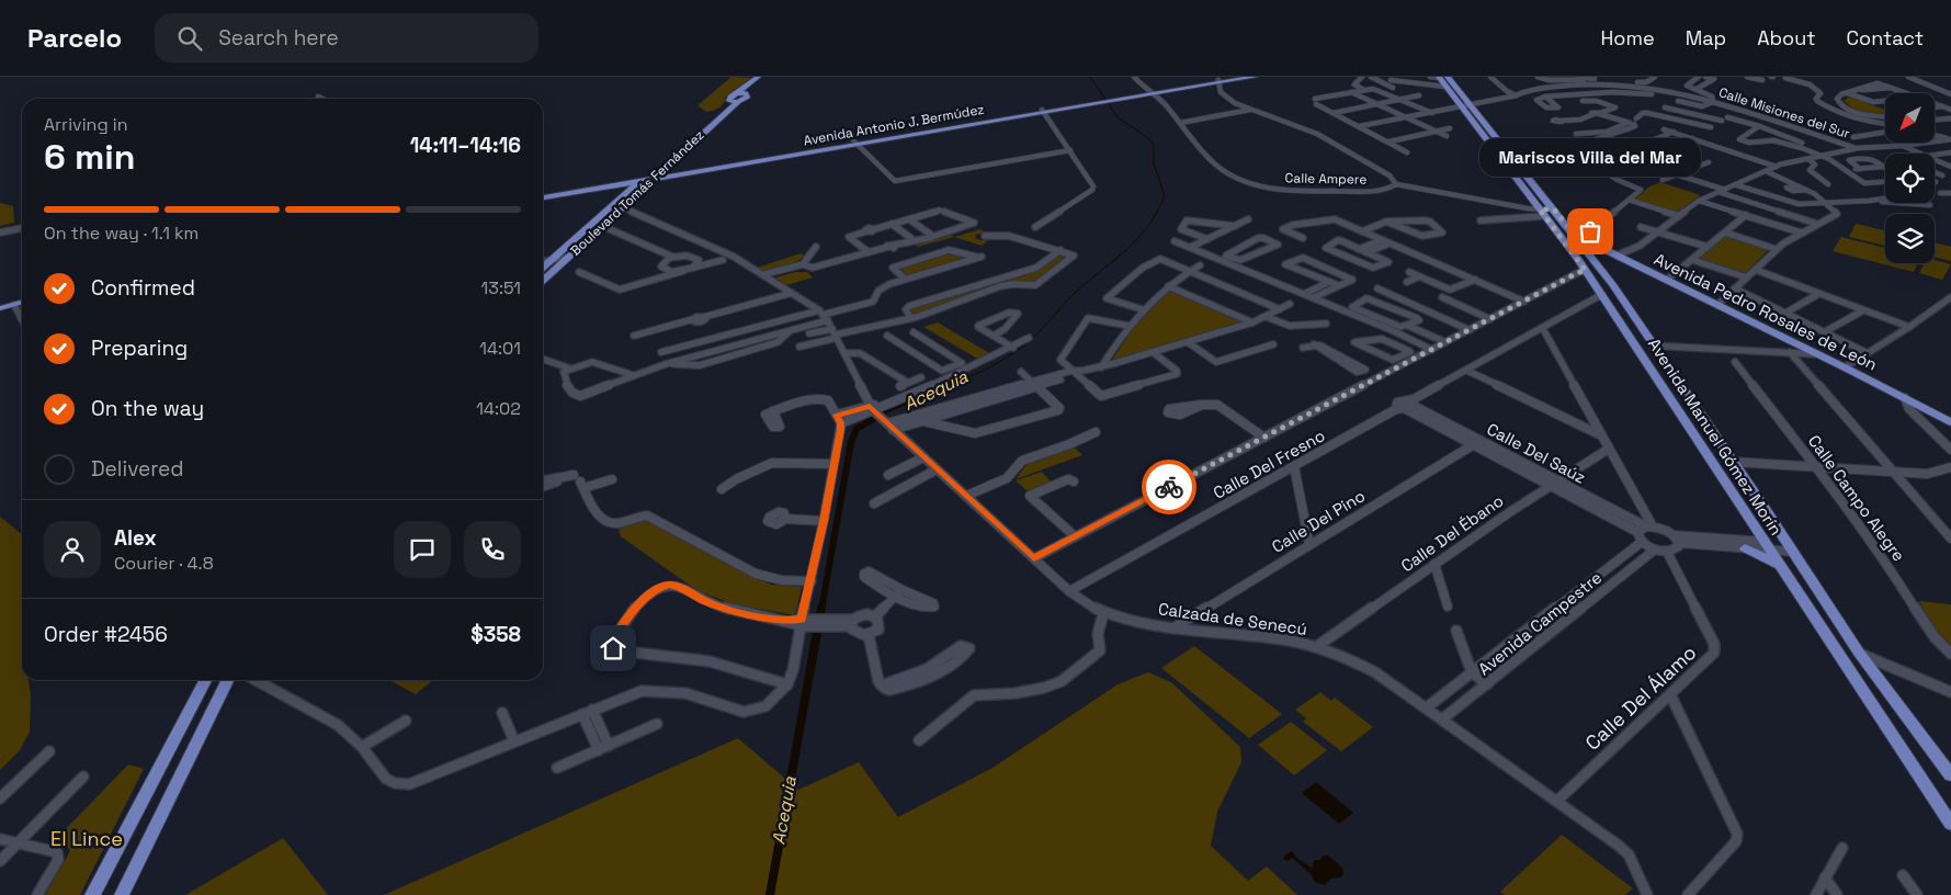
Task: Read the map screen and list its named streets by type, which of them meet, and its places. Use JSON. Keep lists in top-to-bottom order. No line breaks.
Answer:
{"streets":{"main road":["Avenida Antonio J. Bermúdez","Boulevard Tomás Fernández","Avenida Pedro Rosales de León","Avenida Manuel Gómez Morín"],"street":["Calle Misiones del Sur","Calle Ampere","Calle Del Saúz","Calle Del Fresno","Calle Campo Alegre","Calle Del Pino","Calle Del Ébano","Calzada de Senecú","Avenida Campestre","Calle Del Álamo"]},"crossings":[["Avenida Antonio J. Bermúdez","Calle Ampere"],["Avenida Antonio J. Bermúdez","Boulevard Tomás Fernández"],["Avenida Pedro Rosales de León","Avenida Manuel Gómez Morín"],["Avenida Manuel Gómez Morín","Calle Del Fresno"],["Calle Del Saúz","Calle Del Fresno"],["Calle Del Saúz","Calle Del Pino"],["Calle Del Saúz","Calle Del Ébano"],["Calle Del Saúz","Avenida Campestre"],["Calle Del Saúz","Calle Del Álamo"],["Calle Del Fresno","Calzada de Senecú"],["Calle Del Pino","Calzada de Senecú"],["Calle Del Ébano","Calzada de Senecú"],["Calzada de Senecú","Avenida Campestre"],["Calzada de Senecú","Calle Del Álamo"]],"water":["Acequia"],"parks":["El Lince"],"places":["Mariscos Villa del Mar"],"north":"bottom left","page":{"header":"Parcelo","search":"Search here","nav":["Home","Map","About","Contact"],"heading":["6 min","Arriving in","14:11–14:16"],"panel":["Alex","Courier · 4.8","Order #2456","$358"],"bubble":"Mariscos Villa del Mar","bar":"On the way · 1.1 km","list":[["Confirmed","13:51"],["Preparing","14:01"],["On the way","14:02"],"Delivered"]}}
